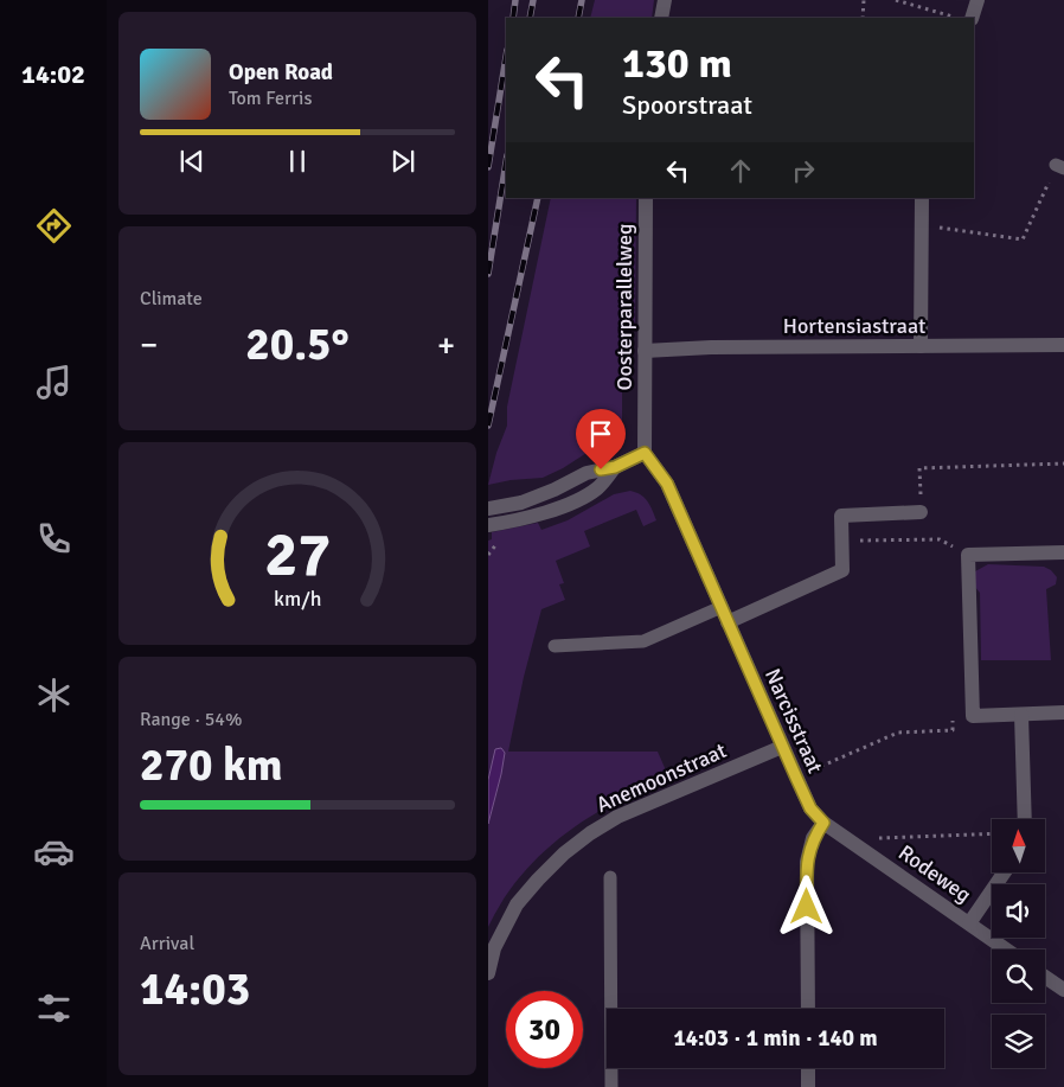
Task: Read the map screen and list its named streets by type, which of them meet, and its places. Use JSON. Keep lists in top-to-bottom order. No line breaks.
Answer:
{"streets":{"street":["Oosterparallelweg","Hortensiastraat","Narcisstraat","Anemoonstraat","Rodeweg"]},"crossings":[["Oosterparallelweg","Hortensiastraat"],["Oosterparallelweg","Narcisstraat"],["Narcisstraat","Anemoonstraat"],["Narcisstraat","Rodeweg"]],"north":"top","page":{"tabs":"14:02","turn":["130 m","Spoorstraat"],"song":["Open Road","Tom Ferris"],"tile":["Climate",["Range · 54%","270 km"],["Arrival","14:03"]],"heat":["−","20.5°","+"],"limit":"30","trip":"14:03 · 1 min · 140 m","gauge":["27","km/h"]}}
